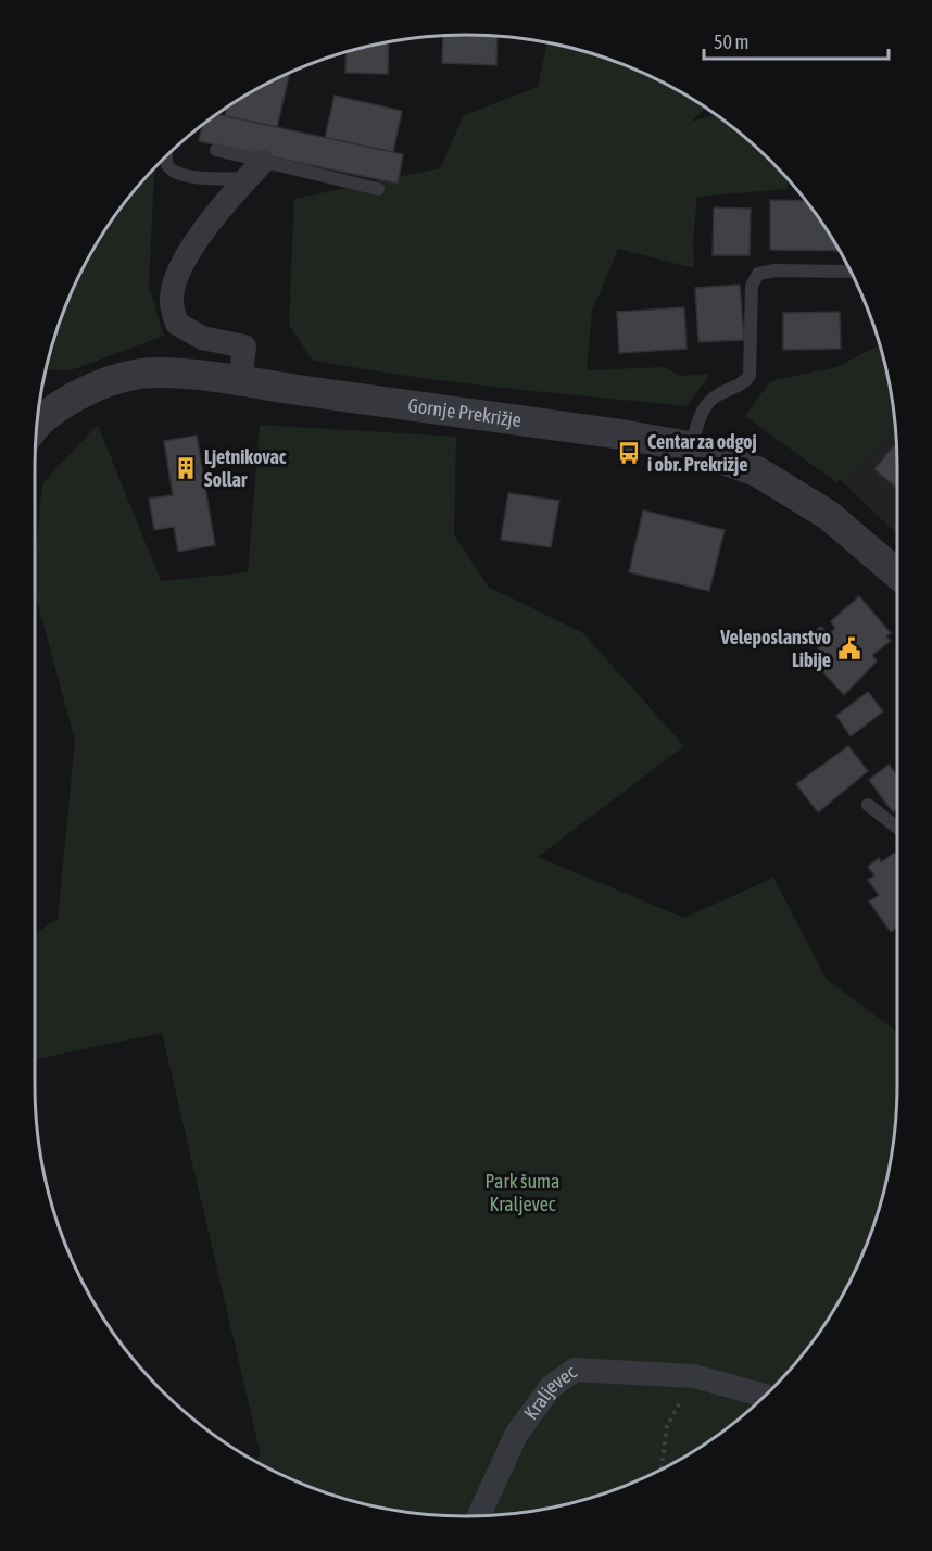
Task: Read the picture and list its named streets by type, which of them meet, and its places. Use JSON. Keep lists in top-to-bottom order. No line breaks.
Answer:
{"streets":{"street":["Gornje Prekrižje","Kraljevec"]},"parks":["Park šuma Kraljevec"],"places":{"bus stop":["Centar za odgoj i obr. Prekrižje"],"building":["Ljetnikovac Sollar"],"public building":["Veleposlanstvo Libije"]},"scale_bar":"50 m"}
